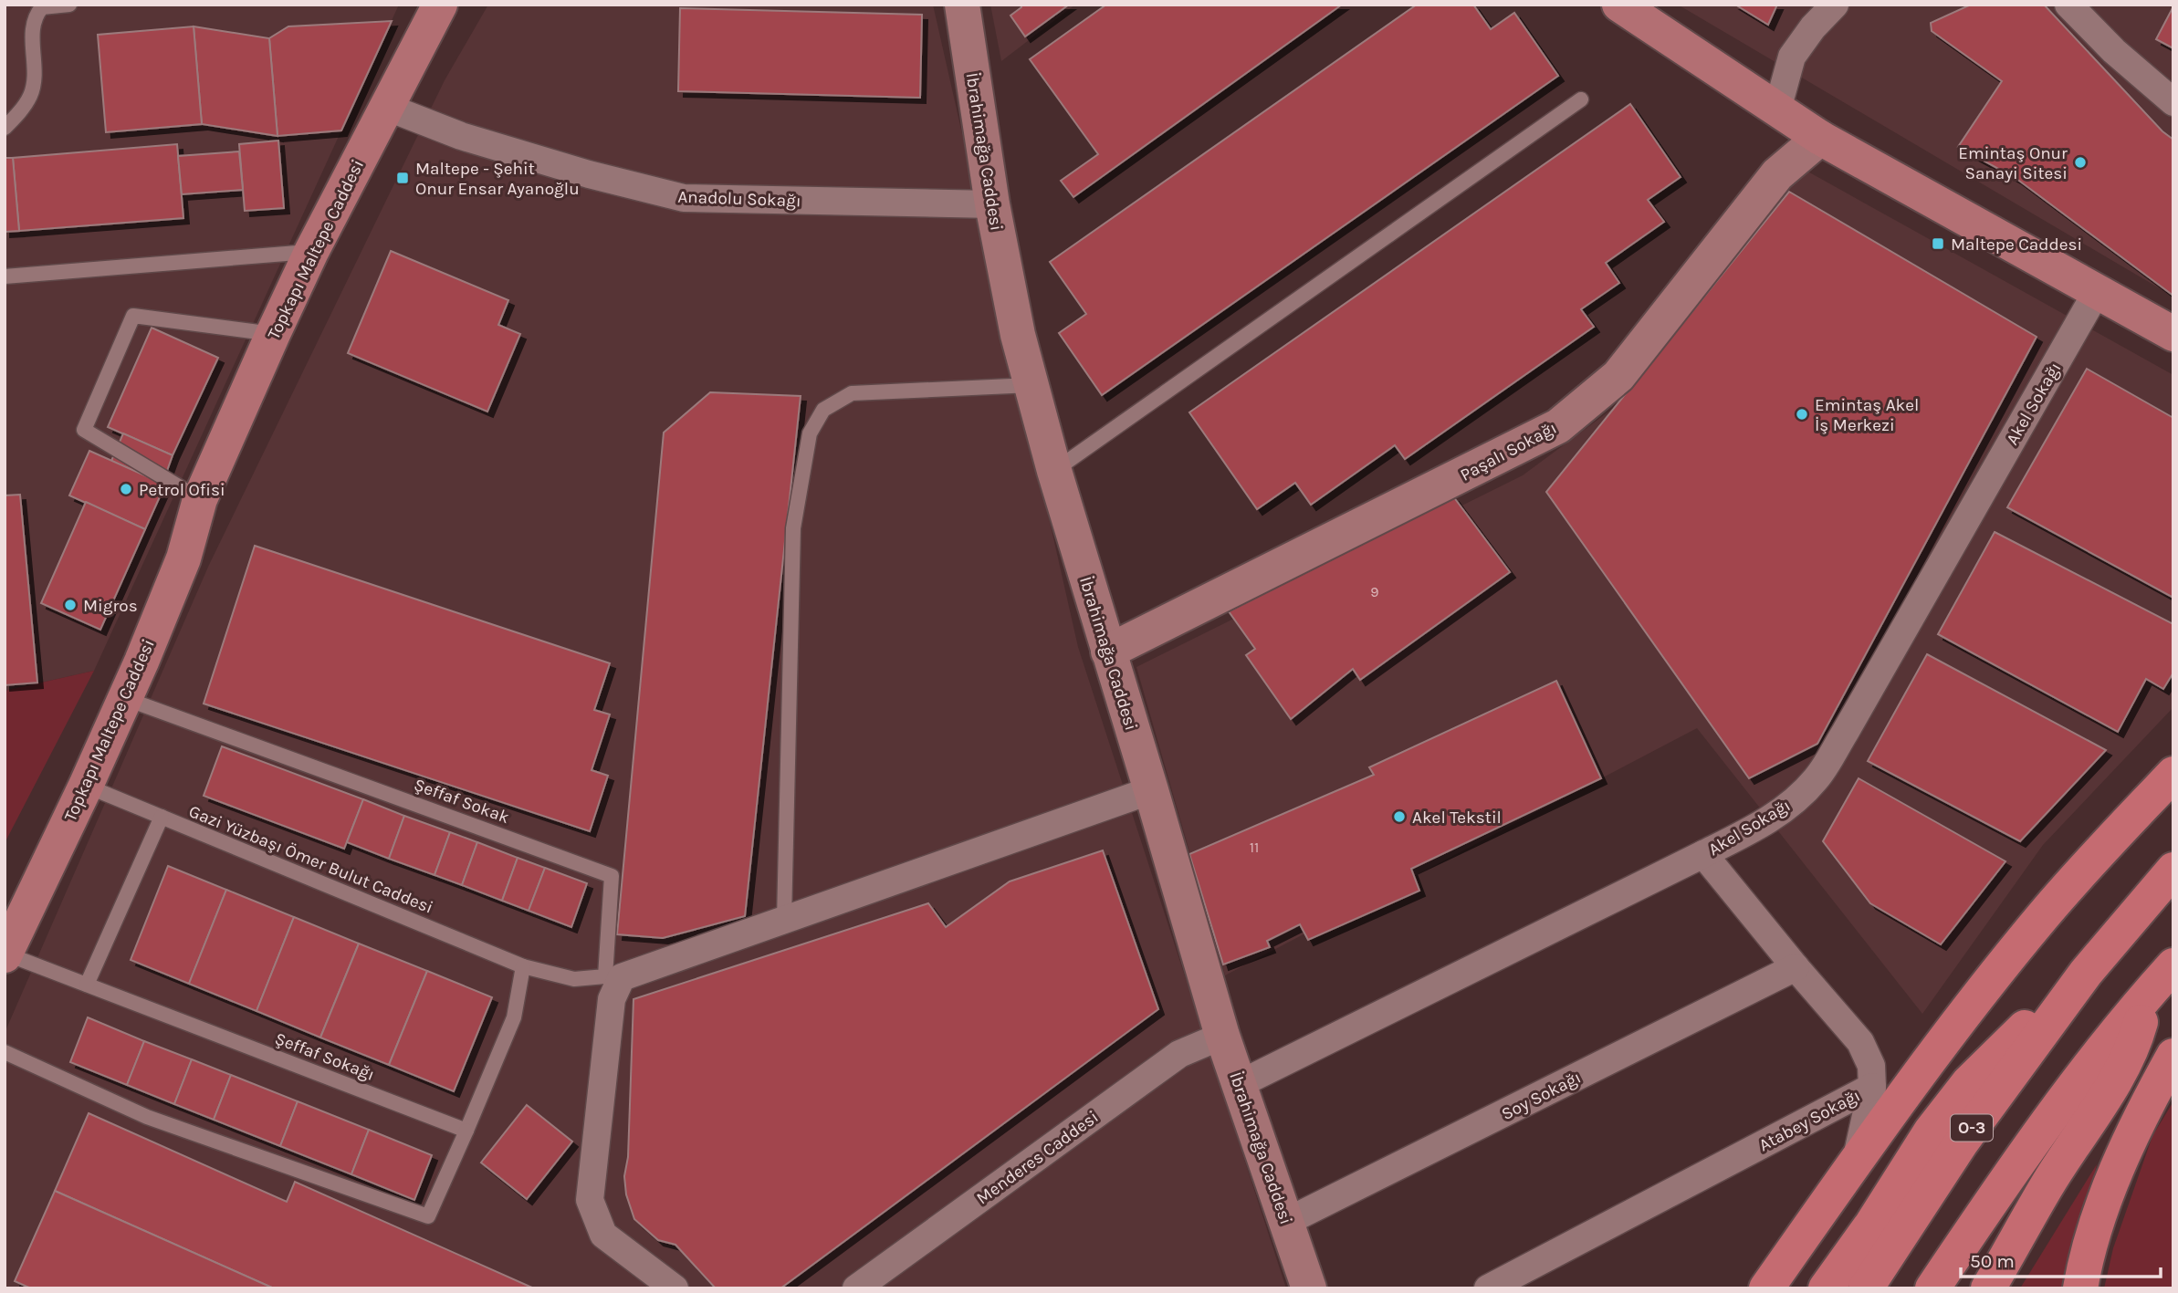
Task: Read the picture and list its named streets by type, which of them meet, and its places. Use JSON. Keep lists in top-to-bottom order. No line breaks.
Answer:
{"streets":{"highway":["O-3"],"main road":["İbrahimağa Caddesi","Topkapı Maltepe Caddesi","Paşalı Sokağı"],"street":["Anadolu Sokağı","Akel Sokağı","Soy Sokağı","Atabey Sokağı","Menderes Caddesi"],"lane":["Şeffaf Sokak","Gazi Yüzbaşı Ömer Bulut Caddesi","Şeffaf Sokağı"]},"crossings":[["İbrahimağa Caddesi","Anadolu Sokağı"],["İbrahimağa Caddesi","Akel Sokağı"],["İbrahimağa Caddesi","Paşalı Sokağı"],["İbrahimağa Caddesi","Soy Sokağı"],["İbrahimağa Caddesi","Menderes Caddesi"],["Anadolu Sokağı","Topkapı Maltepe Caddesi"],["Topkapı Maltepe Caddesi","Şeffaf Sokak"],["Topkapı Maltepe Caddesi","Gazi Yüzbaşı Ömer Bulut Caddesi"],["Topkapı Maltepe Caddesi","Şeffaf Sokağı"],["Akel Sokağı","Atabey Sokağı"],["Şeffaf Sokak","Gazi Yüzbaşı Ömer Bulut Caddesi"],["Soy Sokağı","Atabey Sokağı"]],"places":{"other":["Emintaş Onur Sanayi Sitesi","Emintaş Akel İş Merkezi","Petrol Ofisi","Migros","Akel Tekstil"],"transit":["Maltepe - Şehit Onur Ensar Ayanoğlu","Maltepe Caddesi"]},"house_numbers":["9","11"],"scale_bar":"50 m"}
